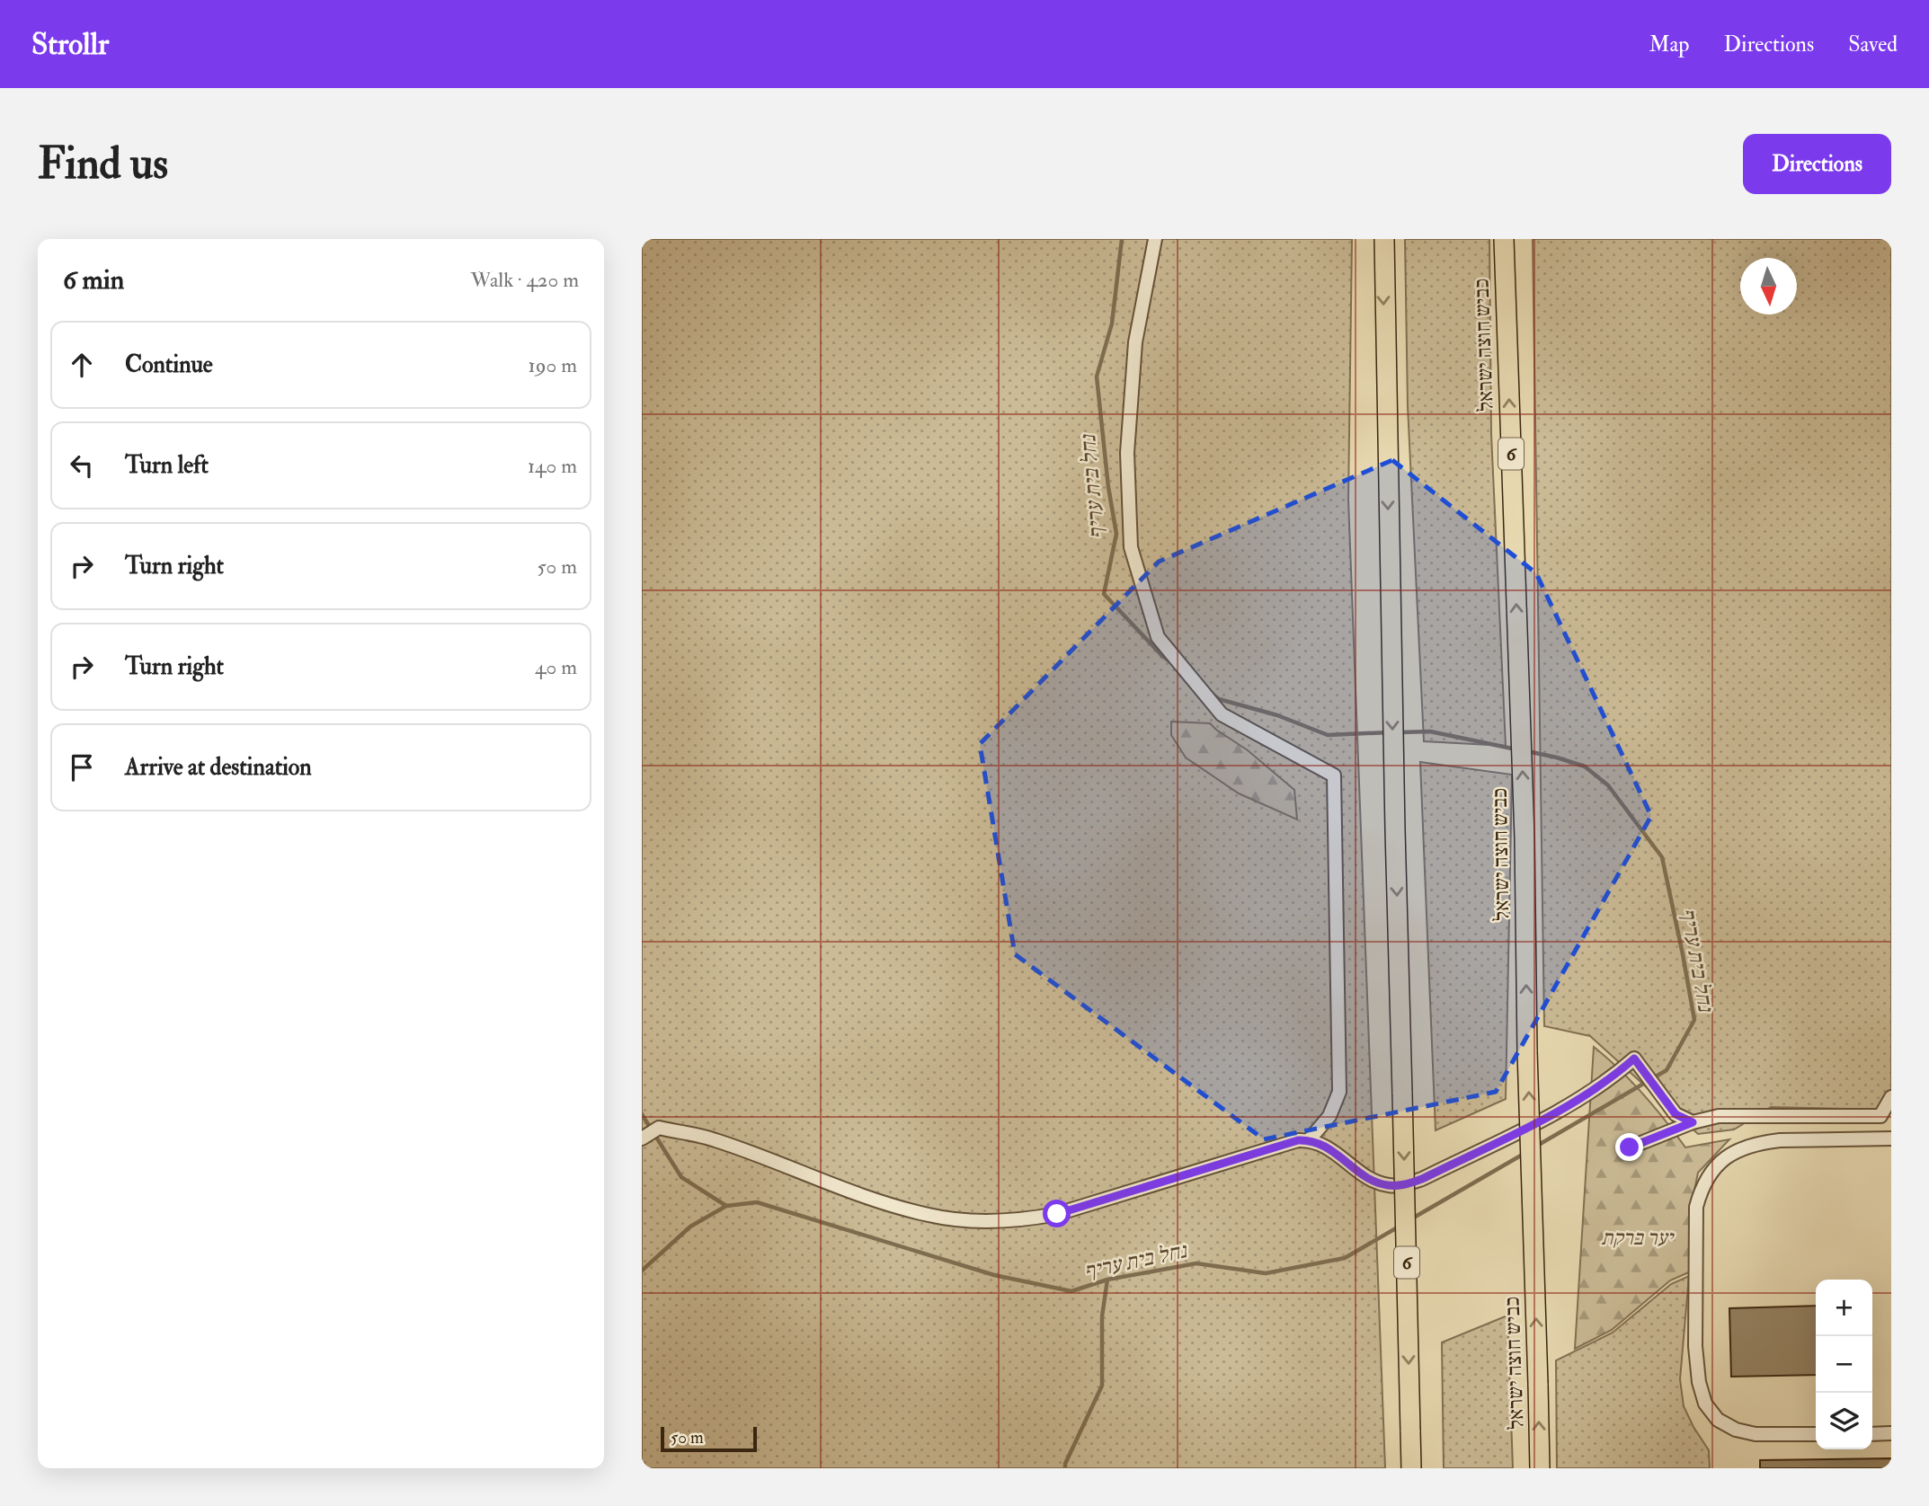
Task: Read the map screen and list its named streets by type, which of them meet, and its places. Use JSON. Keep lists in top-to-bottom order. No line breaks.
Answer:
{"streets":{"highway":["כביש חוצה ישראל","6"]},"water":["נחל בית עריף"],"parks":["יער ברקת"],"scale_bar":"50 m","north":"bottom","page":{"header":"Strollr","nav":["Map","Directions","Saved"],"buttons":"Directions","title":"Find us","heading":["6 min","Walk · 420 m"],"list":[["Continue","190 m"],["Turn left","140 m"],["Turn right","50 m"],["Turn right","40 m"],"Arrive at destination"],"map_buttons":["+","−"],"scale":"50 m"}}
